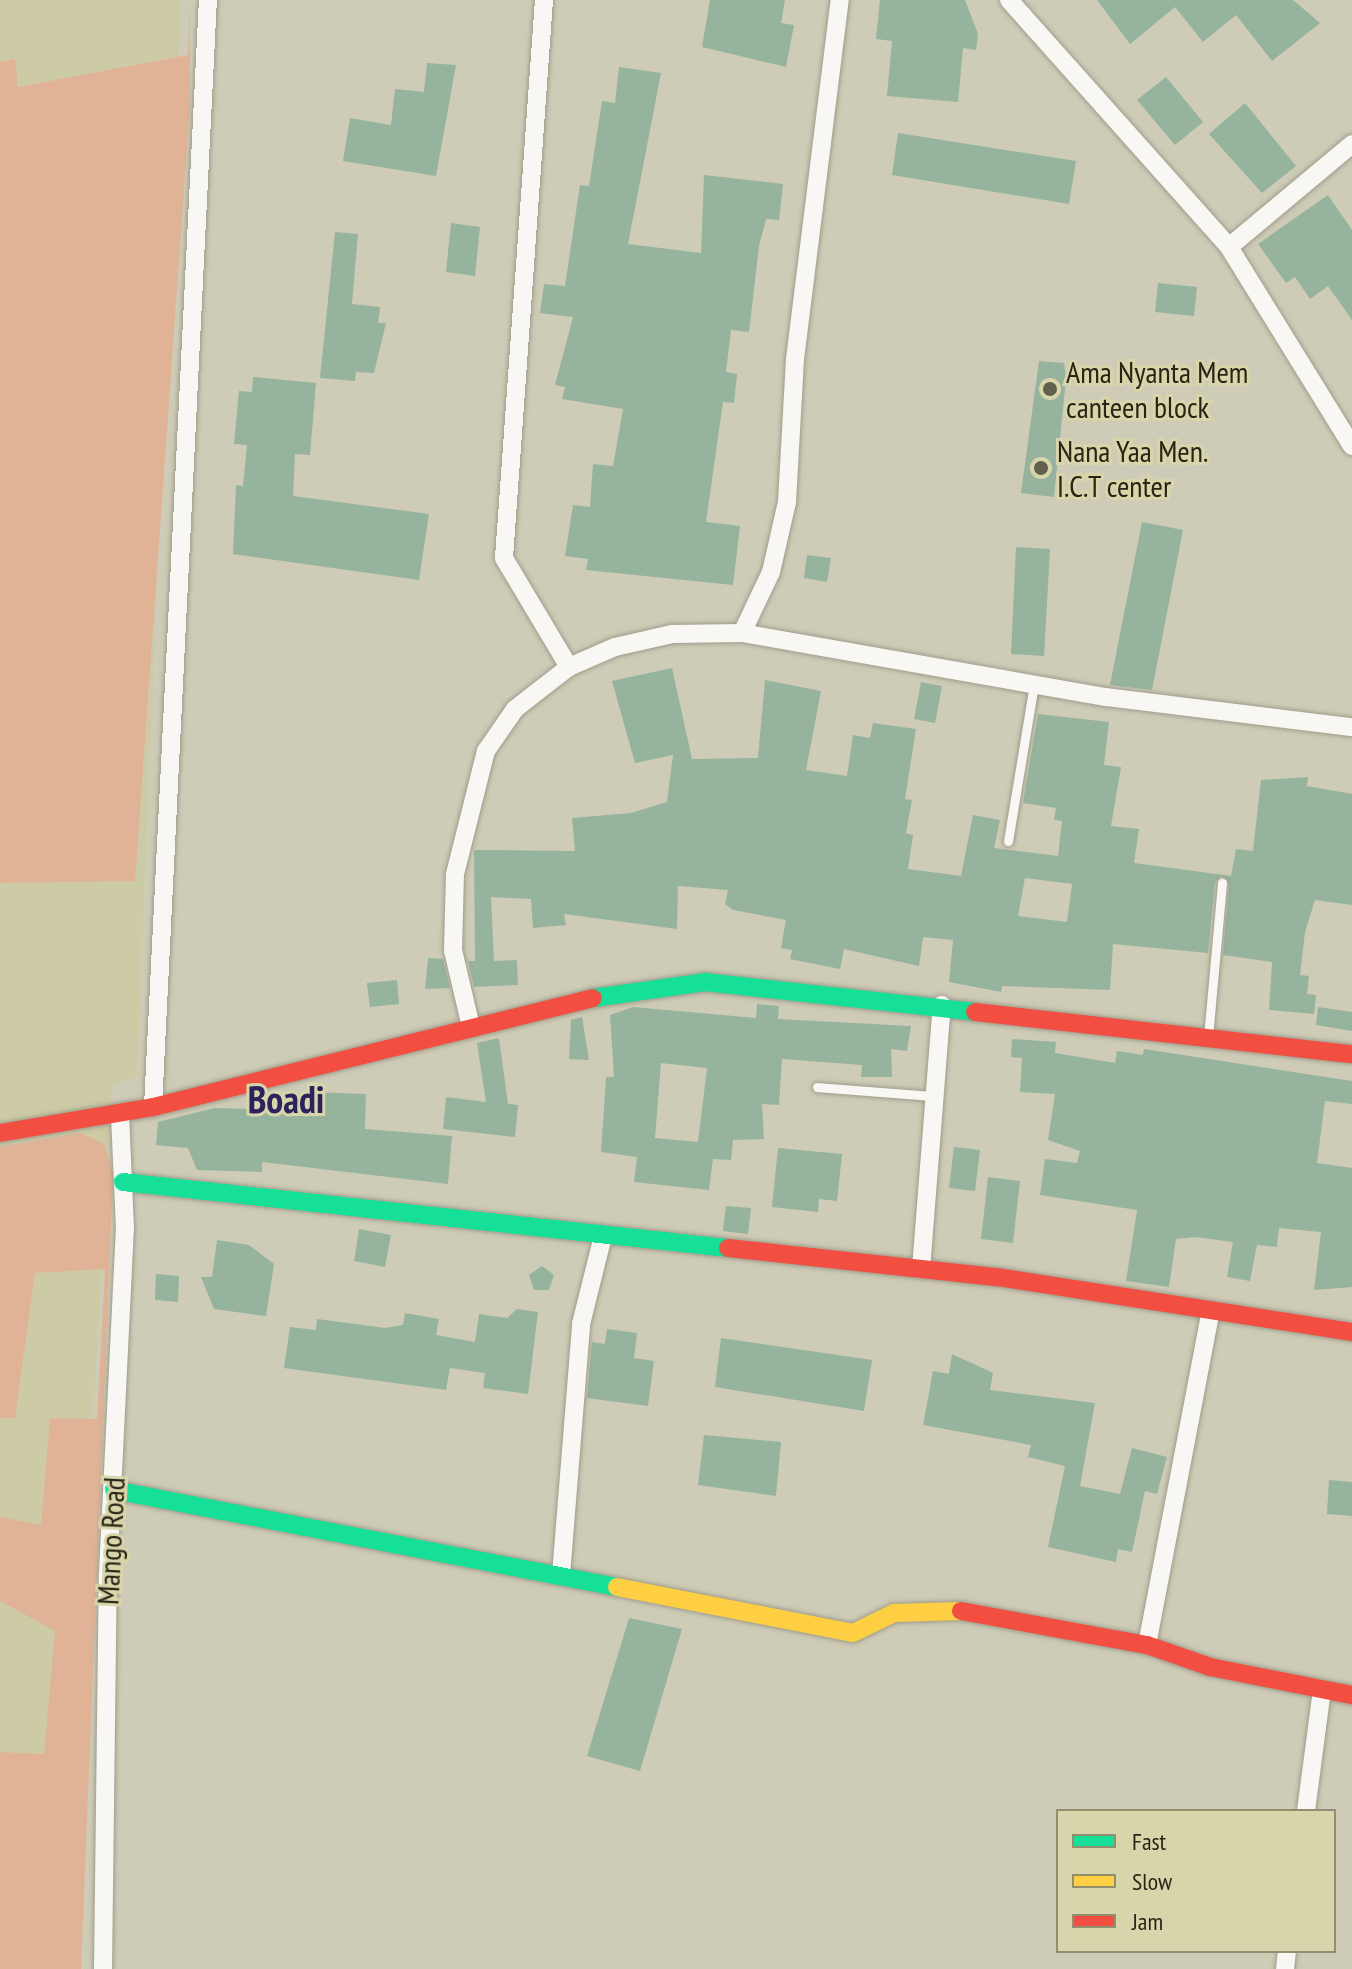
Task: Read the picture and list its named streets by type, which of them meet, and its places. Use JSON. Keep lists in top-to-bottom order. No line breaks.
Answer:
{"streets":{"street":["Mango Road"]},"districts":["Boadi"],"places":["Ama Nyanta Mem canteen block","Nana Yaa Men. I.C.T center"],"legend":["Fast","Slow","Jam"]}
